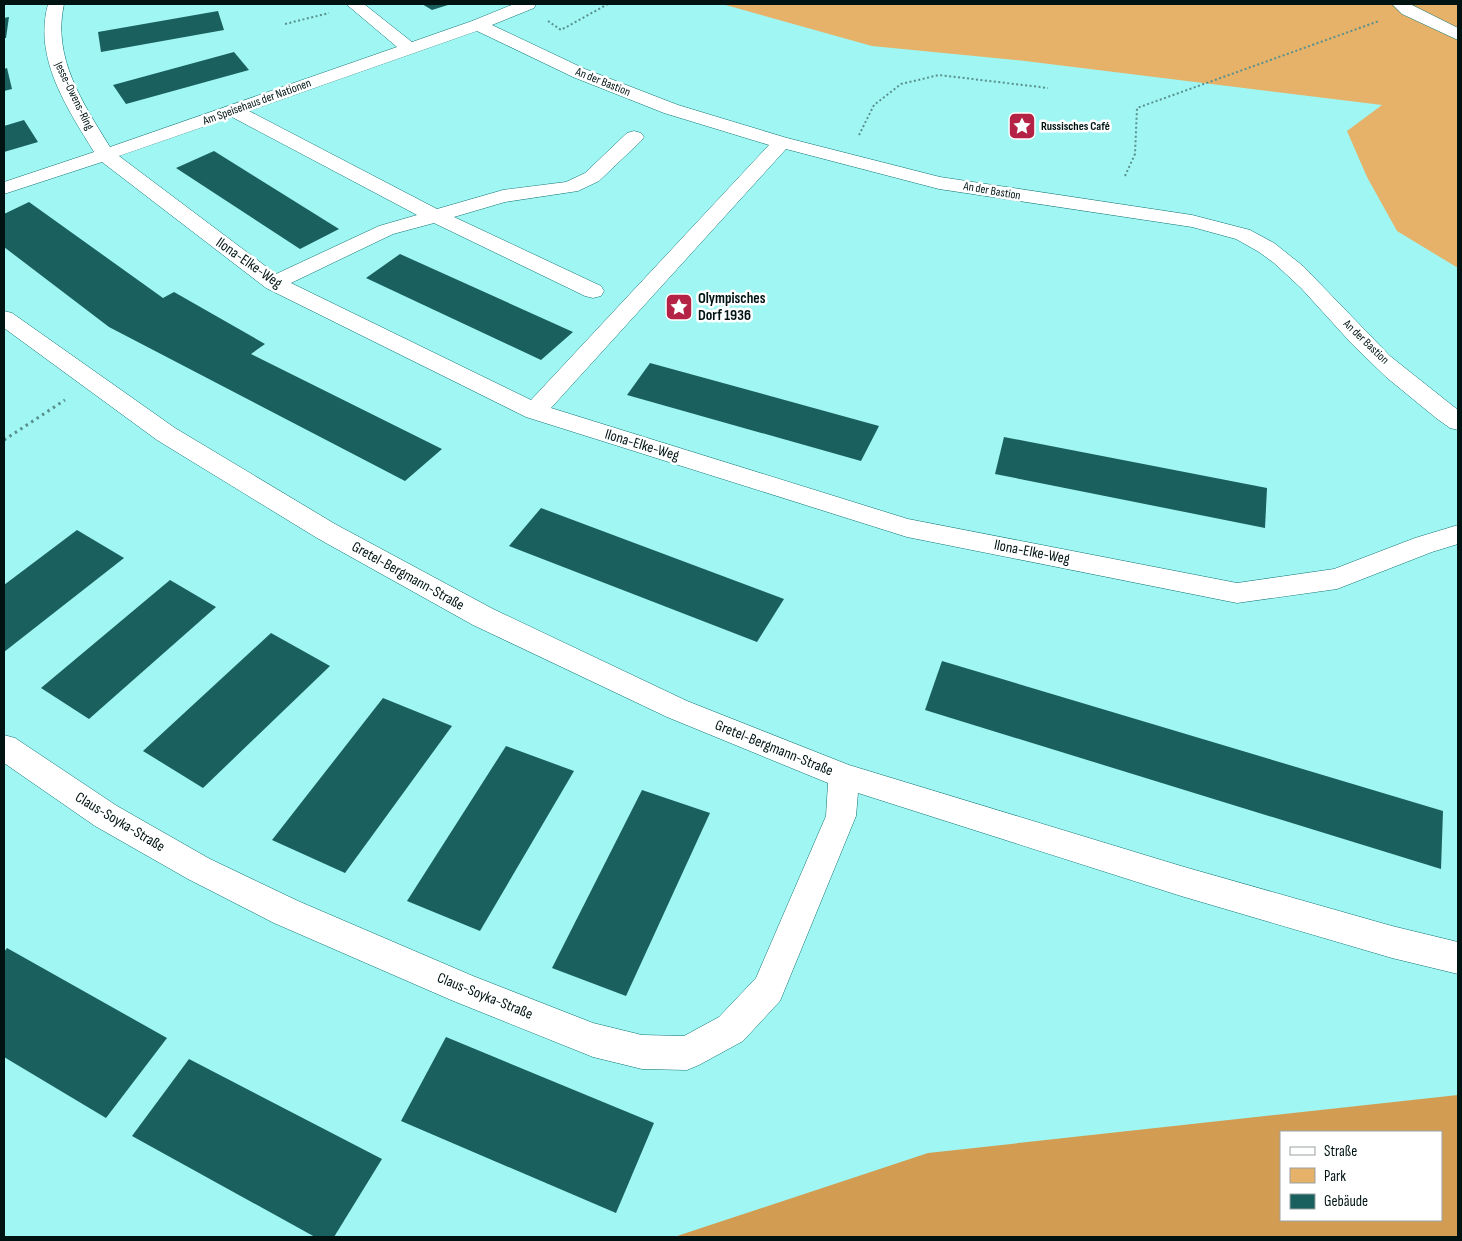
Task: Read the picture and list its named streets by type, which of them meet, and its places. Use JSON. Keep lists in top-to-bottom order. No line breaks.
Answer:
{"streets":{"street":["An der Bastion","Jesse-Owens-Ring","Am Speisehaus der Nationen","Ilona-Elke-Weg","Gretel-Bergmann-Straße","Claus-Soyka-Straße"]},"crossings":[["An der Bastion","Am Speisehaus der Nationen"],["Jesse-Owens-Ring","Am Speisehaus der Nationen"],["Jesse-Owens-Ring","Ilona-Elke-Weg"],["Am Speisehaus der Nationen","Ilona-Elke-Weg"],["Gretel-Bergmann-Straße","Claus-Soyka-Straße"]],"places":{"place":["Russisches Café","Olympisches Dorf 1936"]},"legend":["Straße","Park","Gebäude"]}
